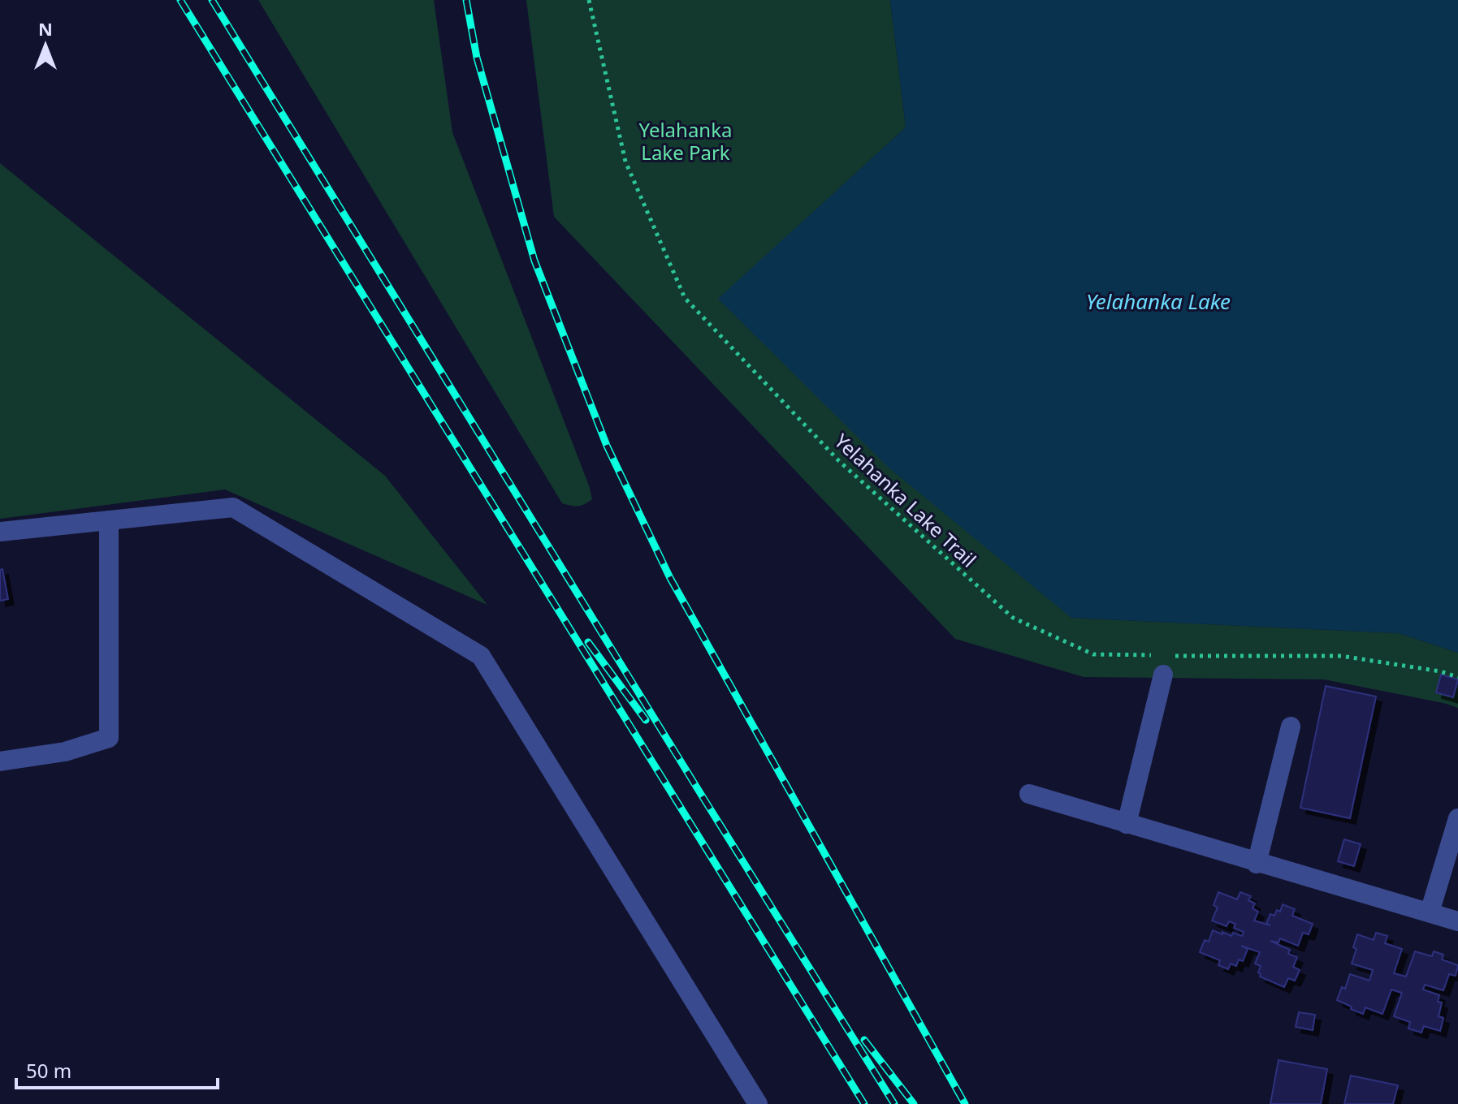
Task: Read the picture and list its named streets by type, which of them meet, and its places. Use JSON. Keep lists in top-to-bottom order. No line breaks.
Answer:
{"streets":{"path":["Yelahanka Lake Trail"]},"water":["Yelahanka Lake"],"parks":["Yelahanka Lake Park"],"scale_bar":"50 m","north":"top"}
